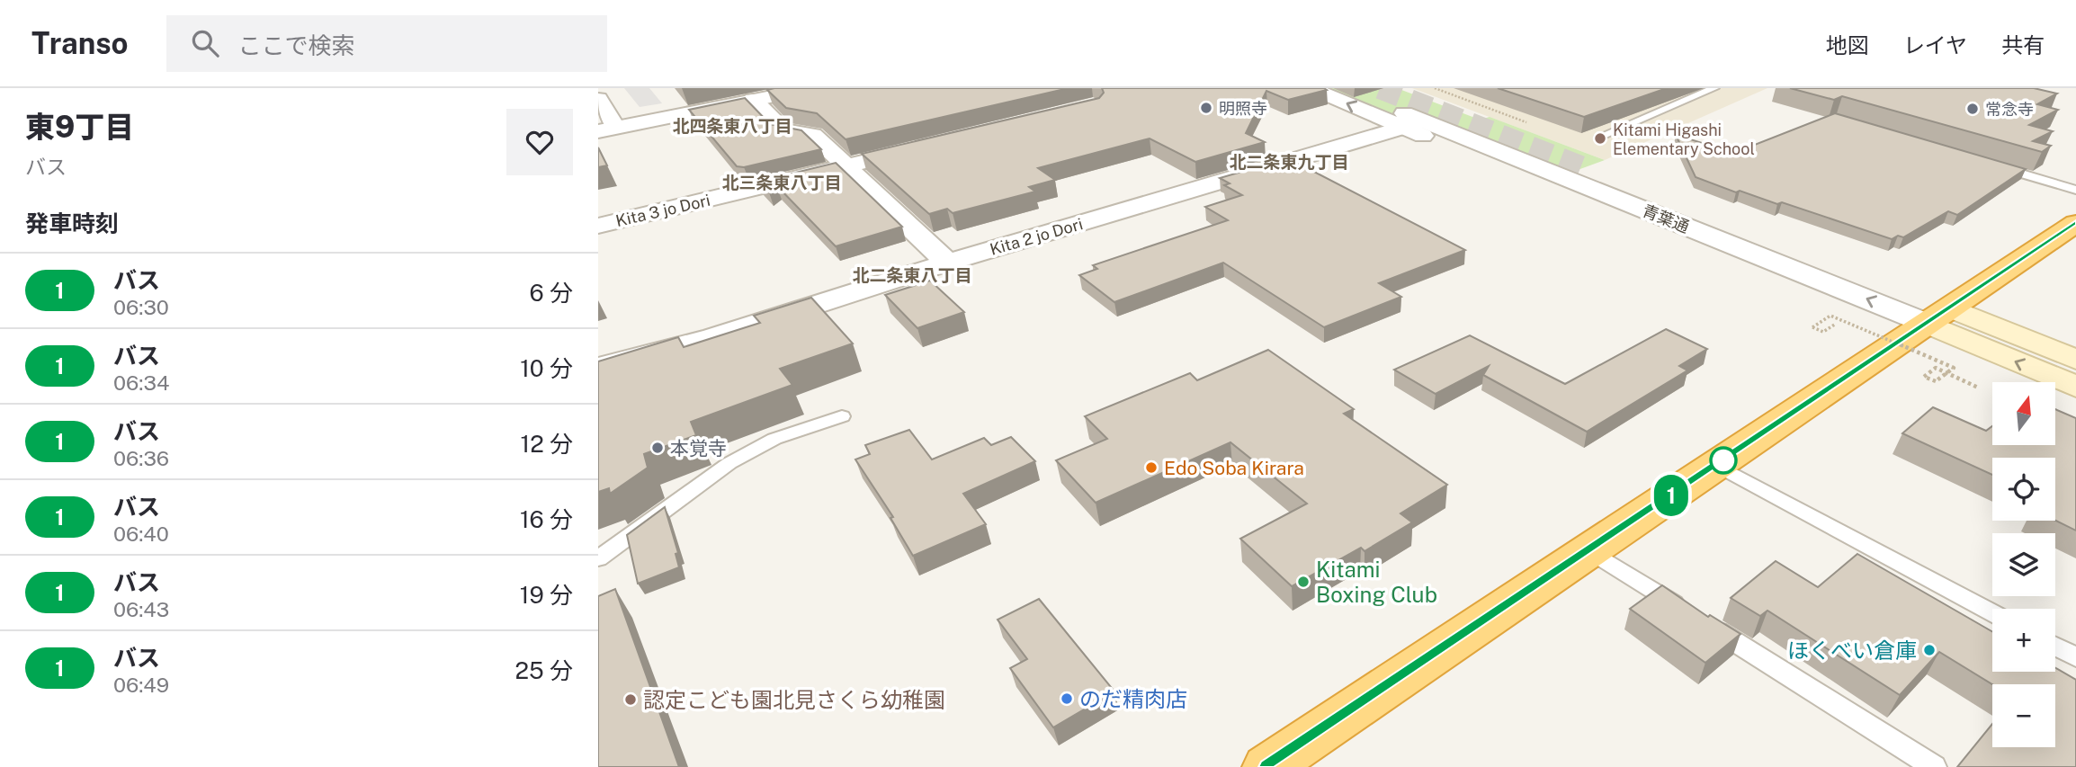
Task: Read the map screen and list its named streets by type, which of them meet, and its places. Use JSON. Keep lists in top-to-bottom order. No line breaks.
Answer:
{"streets":{"street":["Kita 3 jo Dori","青葉通","Kita 2 jo Dori"]},"crossings":[["青葉通","Kita 2 jo Dori"]],"districts":["北四条東八丁目","北二条東九丁目","北三条東八丁目","北二条東八丁目"],"places":["明照寺","常念寺","Kitami Higashi Elementary School","本覚寺","Edo Soba Kirara","Kitami Boxing Club","ほくべい倉庫","のだ精肉店","認定こども園北見さくら幼稚園"],"lines":["bus line 1"],"north":"top","page":{"header":"Transo","search":"ここで検索","nav":["地図","レイヤ","共有"],"heading":[["東9丁目","バス"],"発車時刻"],"on_map":"1","list":[{"mark":"1","name":"バス","note":"06:30","value":"6 分"},{"mark":"1","name":"バス","note":"06:34","value":"10 分"},{"mark":"1","name":"バス","note":"06:36","value":"12 分"},{"mark":"1","name":"バス","note":"06:40","value":"16 分"},{"mark":"1","name":"バス","note":"06:43","value":"19 分"},{"mark":"1","name":"バス","note":"06:49","value":"25 分"}],"map_buttons":["+","−"]}}
